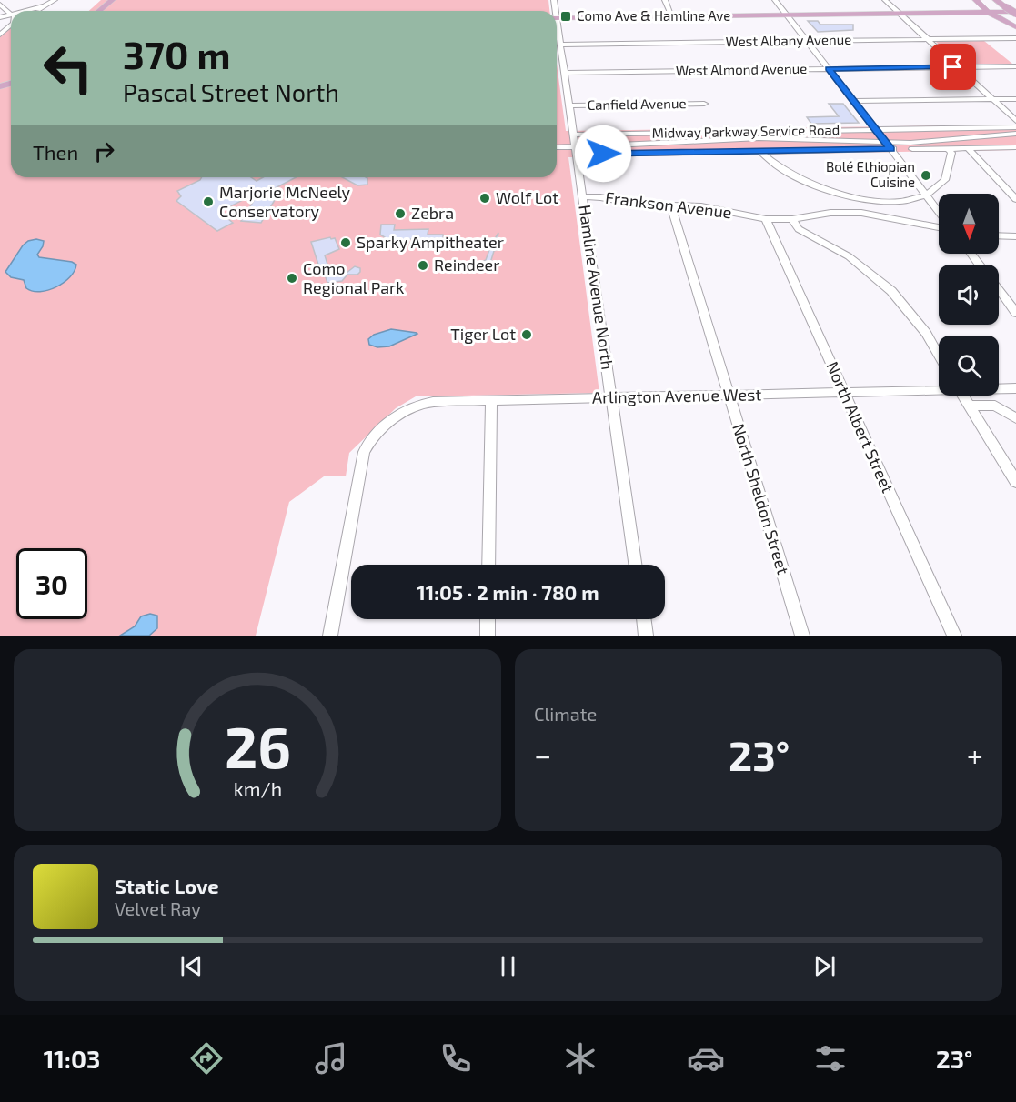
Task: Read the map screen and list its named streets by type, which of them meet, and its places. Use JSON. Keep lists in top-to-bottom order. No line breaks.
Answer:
{"streets":{"street":["West Albany Avenue","West Almond Avenue","Canfield Avenue","Midway Parkway Service Road","Frankson Avenue","Hamline Avenue North","Arlington Avenue West","North Albert Street","North Sheldon Street"]},"crossings":[["West Albany Avenue","Hamline Avenue North"],["West Almond Avenue","Hamline Avenue North"],["Canfield Avenue","Hamline Avenue North"],["Midway Parkway Service Road","Hamline Avenue North"],["Frankson Avenue","Hamline Avenue North"],["Frankson Avenue","North Albert Street"],["Frankson Avenue","North Sheldon Street"],["Hamline Avenue North","Arlington Avenue West"],["Arlington Avenue West","North Albert Street"],["Arlington Avenue West","North Sheldon Street"]],"places":{"transit":["Como Ave & Hamline Ave"],"other":["Bolé Ethiopian Cuisine","Wolf Lot","Marjorie McNeely Conservatory","Zebra","Sparky Ampitheater","Reindeer","Como Regional Park","Tiger Lot"]},"north":"bottom","page":{"turn":["370 m","Pascal Street North"],"then":"Then","limit":"30","trip":"11:05 · 2 min · 780 m","tile":"Climate","heat":["−","23°","+"],"song":["Static Love","Velvet Ray"],"tabs":["11:03","23°"],"gauge":["26","km/h"]}}
